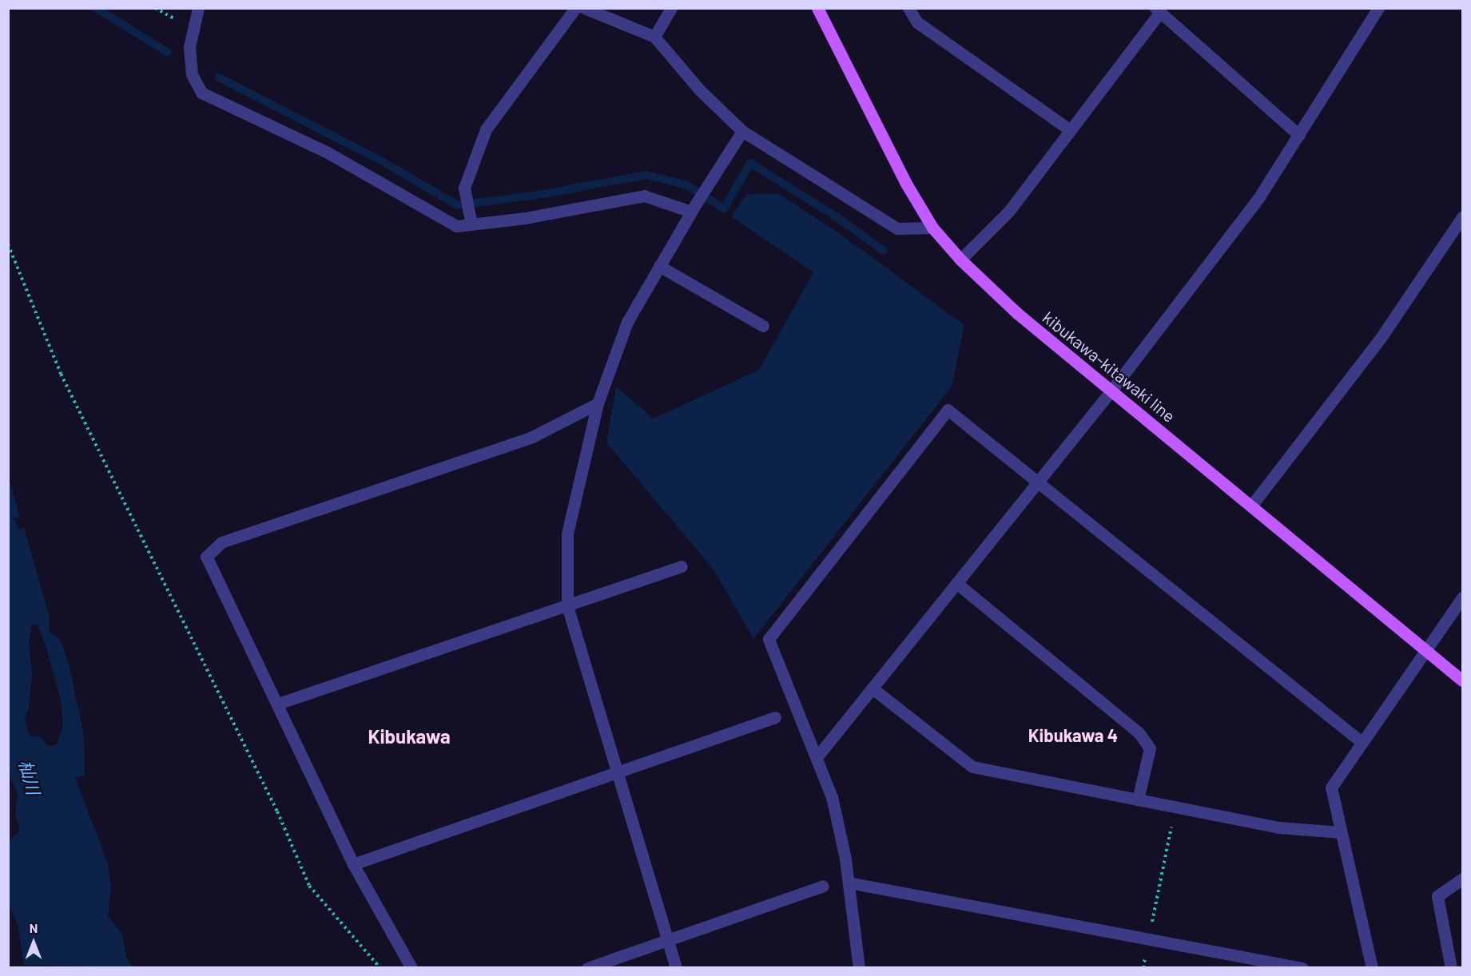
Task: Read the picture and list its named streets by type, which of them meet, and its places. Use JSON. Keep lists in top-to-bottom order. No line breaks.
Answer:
{"streets":{"main road":["kibukawa-kitawaki line"]},"districts":["Kibukawa 4","Kibukawa"],"water":["杣川"],"north":"top"}
